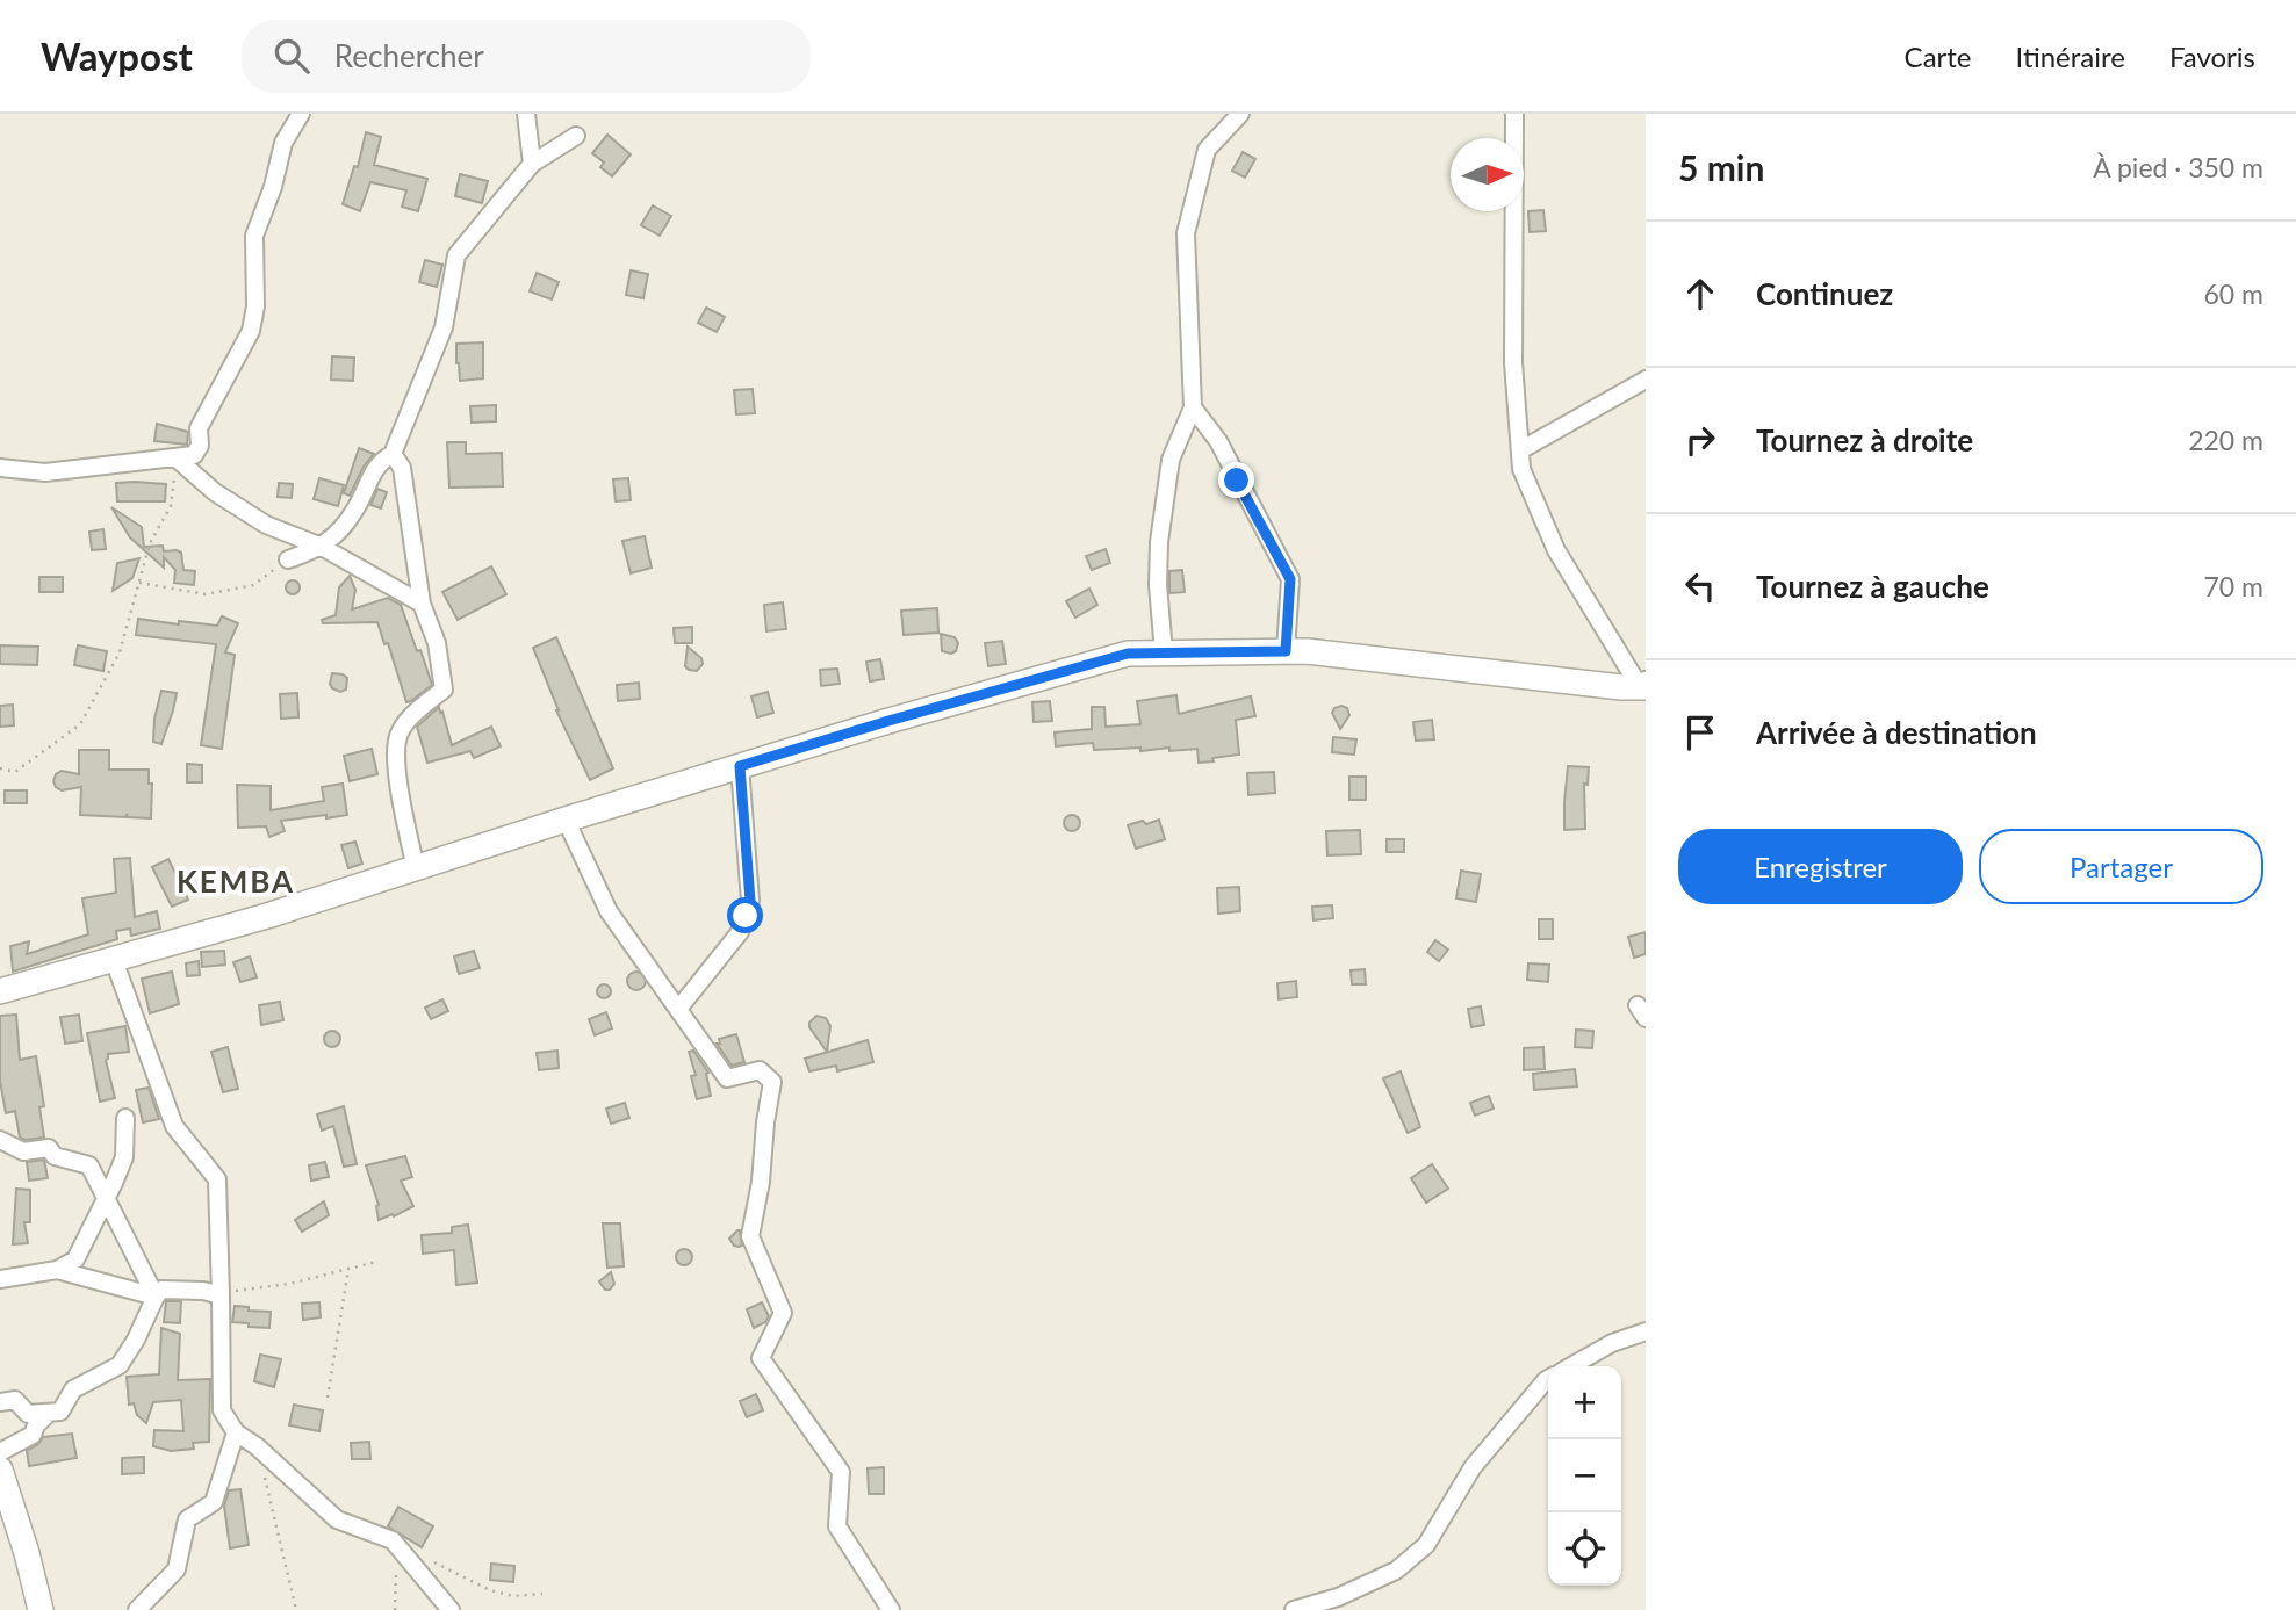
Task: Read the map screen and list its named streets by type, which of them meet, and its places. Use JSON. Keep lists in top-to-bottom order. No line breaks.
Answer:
{"districts":["KEMBA"],"north":"right","page":{"header":"Waypost","search":"Rechercher","nav":["Carte","Itinéraire","Favoris"],"heading":["5 min","À pied · 350 m"],"list":[["Continuez","60 m"],["Tournez à droite","220 m"],["Tournez à gauche","70 m"],"Arrivée à destination"],"buttons":["Enregistrer","Partager"],"map_buttons":["+","−"]}}
